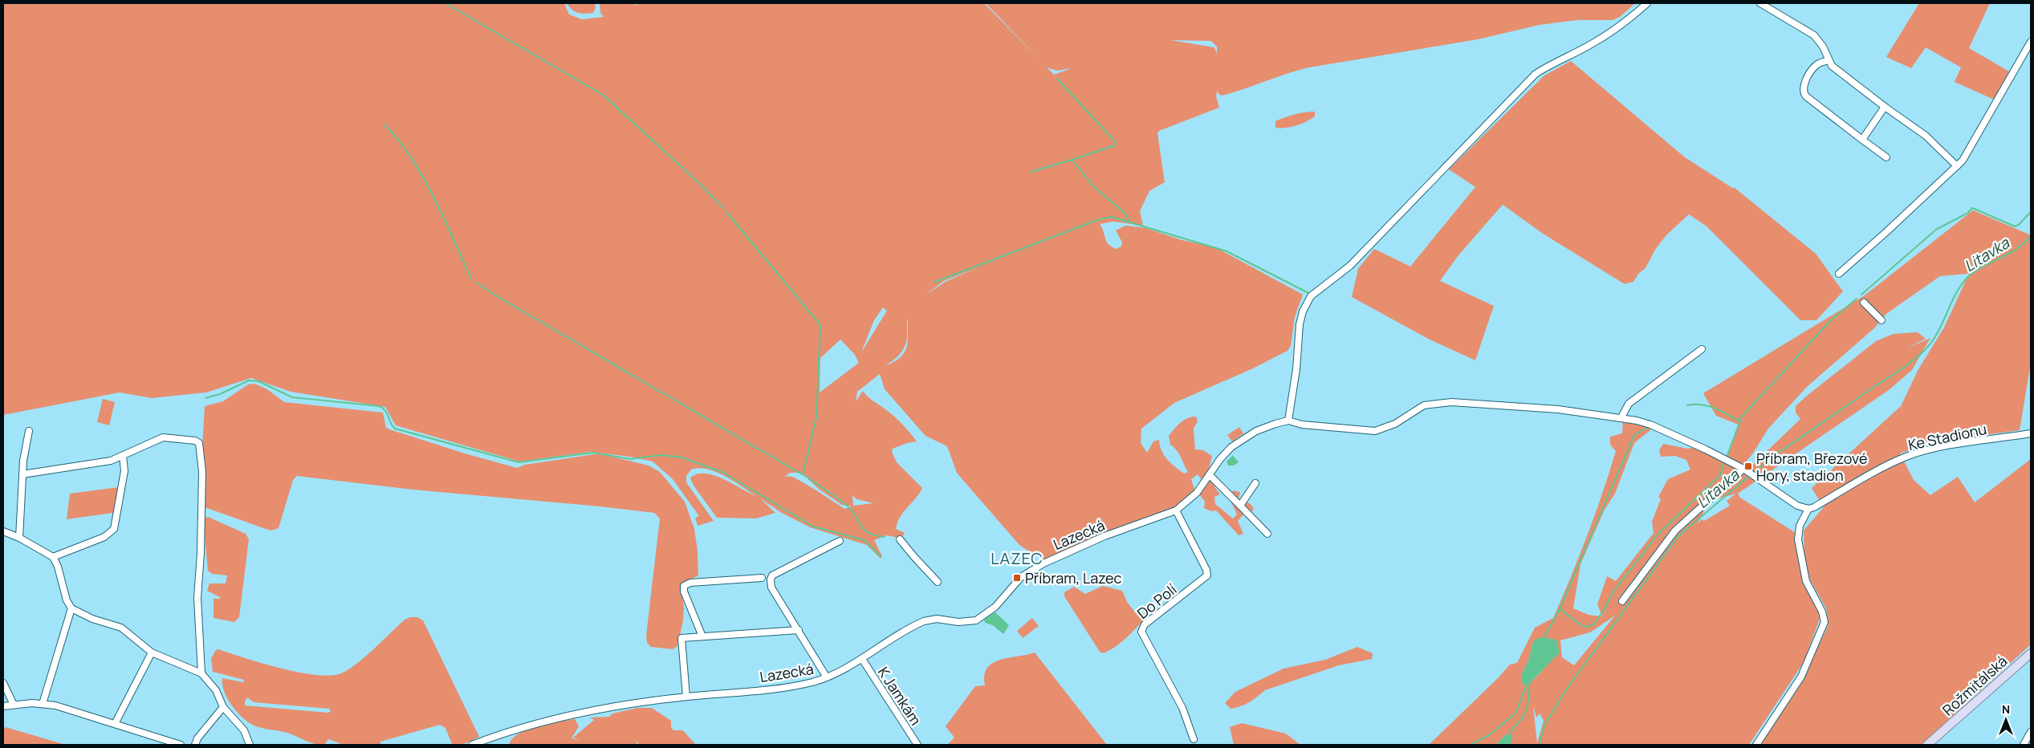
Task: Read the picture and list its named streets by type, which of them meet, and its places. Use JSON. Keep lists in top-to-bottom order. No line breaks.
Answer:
{"streets":{"main road":["Rožmitálská"],"street":["Ke Stadionu","Lazecká","Do Polí","K Jamkám"]},"crossings":[["Lazecká","Do Polí"],["Lazecká","K Jamkám"]],"districts":["LAZEC"],"water":["Litavka"],"places":{"transit":["Příbram, Březové Hory, stadion","Příbram, Lazec"]},"north":"top"}
